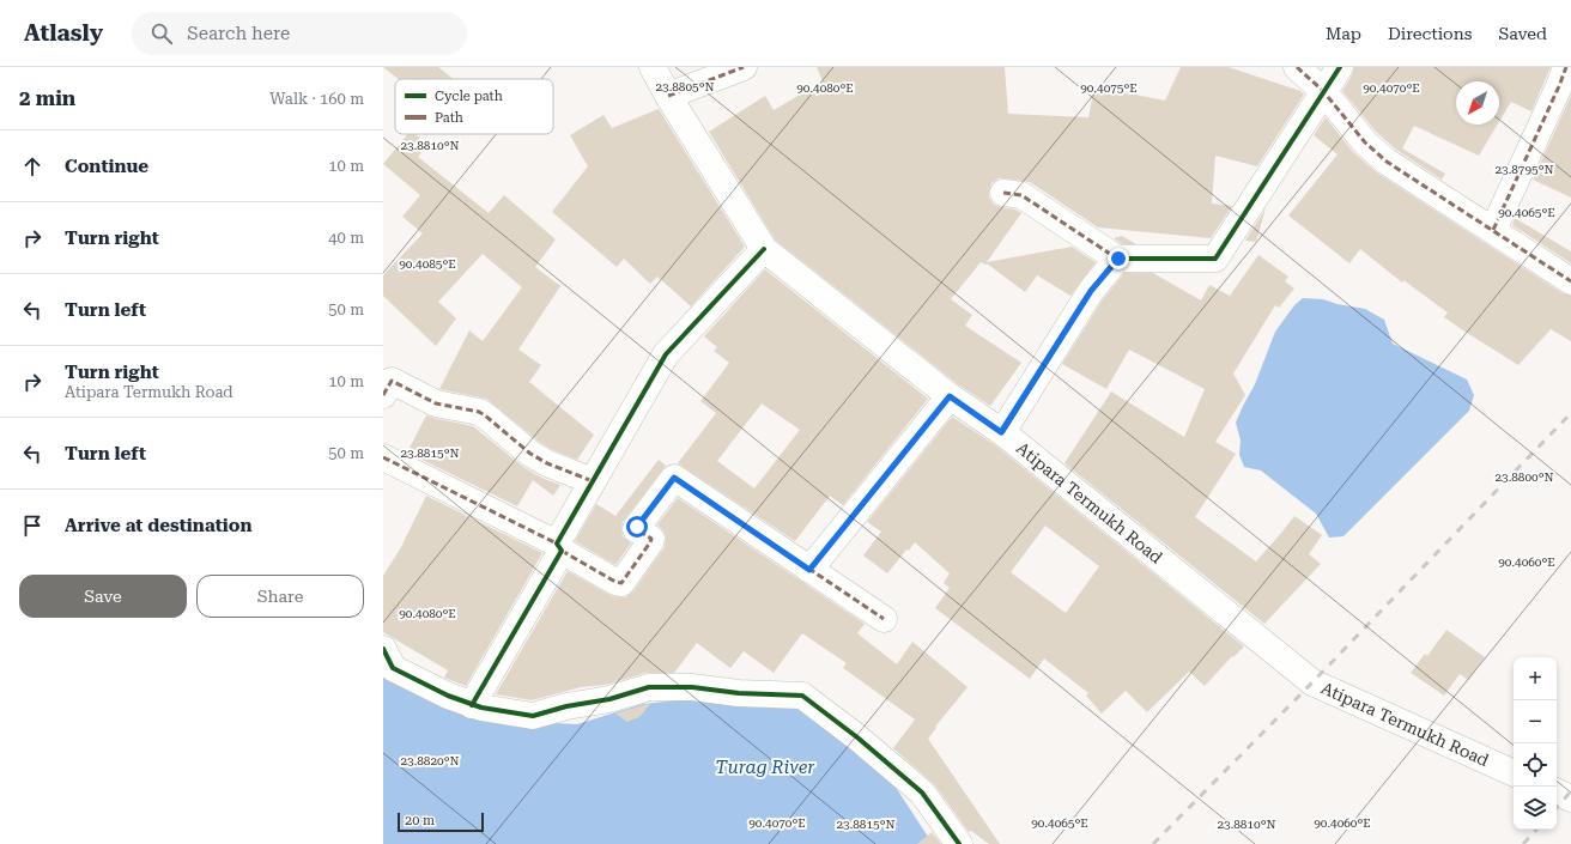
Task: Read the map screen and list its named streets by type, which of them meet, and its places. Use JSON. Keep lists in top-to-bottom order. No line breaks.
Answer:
{"streets":{"street":["Atipara Termukh Road"]},"water":["Turag River"],"legend":["Cycle path","Path"],"scale_bar":"20 m","north":"bottom left","page":{"header":"Atlasly","search":"Search here","nav":["Map","Directions","Saved"],"heading":["2 min","Walk · 160 m"],"list":[["Continue","10 m"],["Turn right","40 m"],["Turn left","50 m"],["Turn right","Atipara Termukh Road","10 m"],["Turn left","50 m"],"Arrive at destination"],"buttons":["Save","Share"],"map_buttons":["+","−"],"scale":"20 m"},"coordinates":["23.8805°N","90.4080°E","90.4075°E","90.4070°E","23.8810°N","23.8795°N","90.4065°E","90.4085°E","23.8815°N","23.8800°N","90.4060°E","23.8820°N"]}
